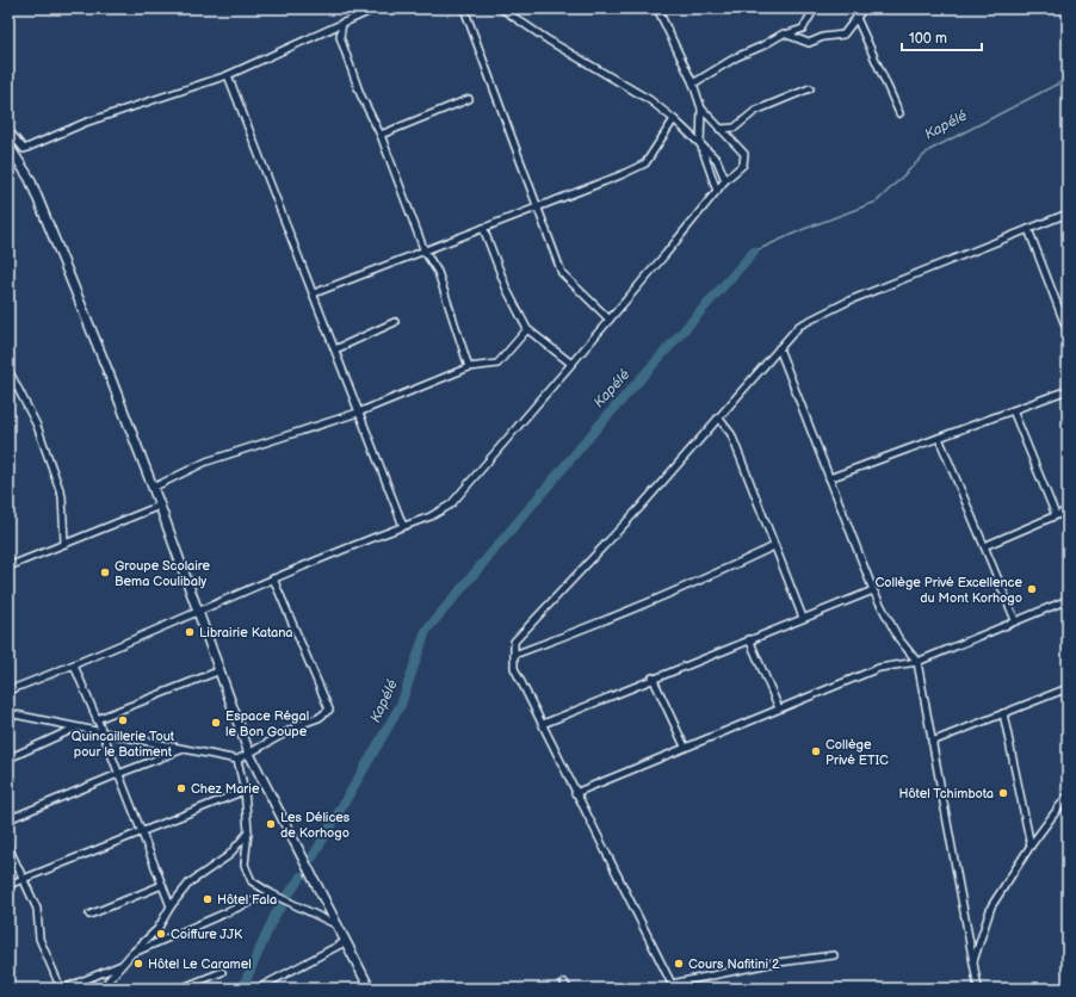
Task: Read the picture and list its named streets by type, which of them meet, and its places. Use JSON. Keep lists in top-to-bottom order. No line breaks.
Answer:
{"water":["Kapélé"],"places":["Groupe Scolaire Bema Coulibaly","Collège Privé Excellence du Mont Korhogo","Librairie Katana","Quincaillerie Tout pour le Batiment","Espace Régal le Bon Goupe","Collège Privé ETIC","Chez Marie","Hôtel Tchimbota","Les Délices de Korhogo","Hôtel Fala","Coiffure JJK","Hôtel Le Caramel","Cours Nafitini 2"],"scale_bar":"100 m"}
